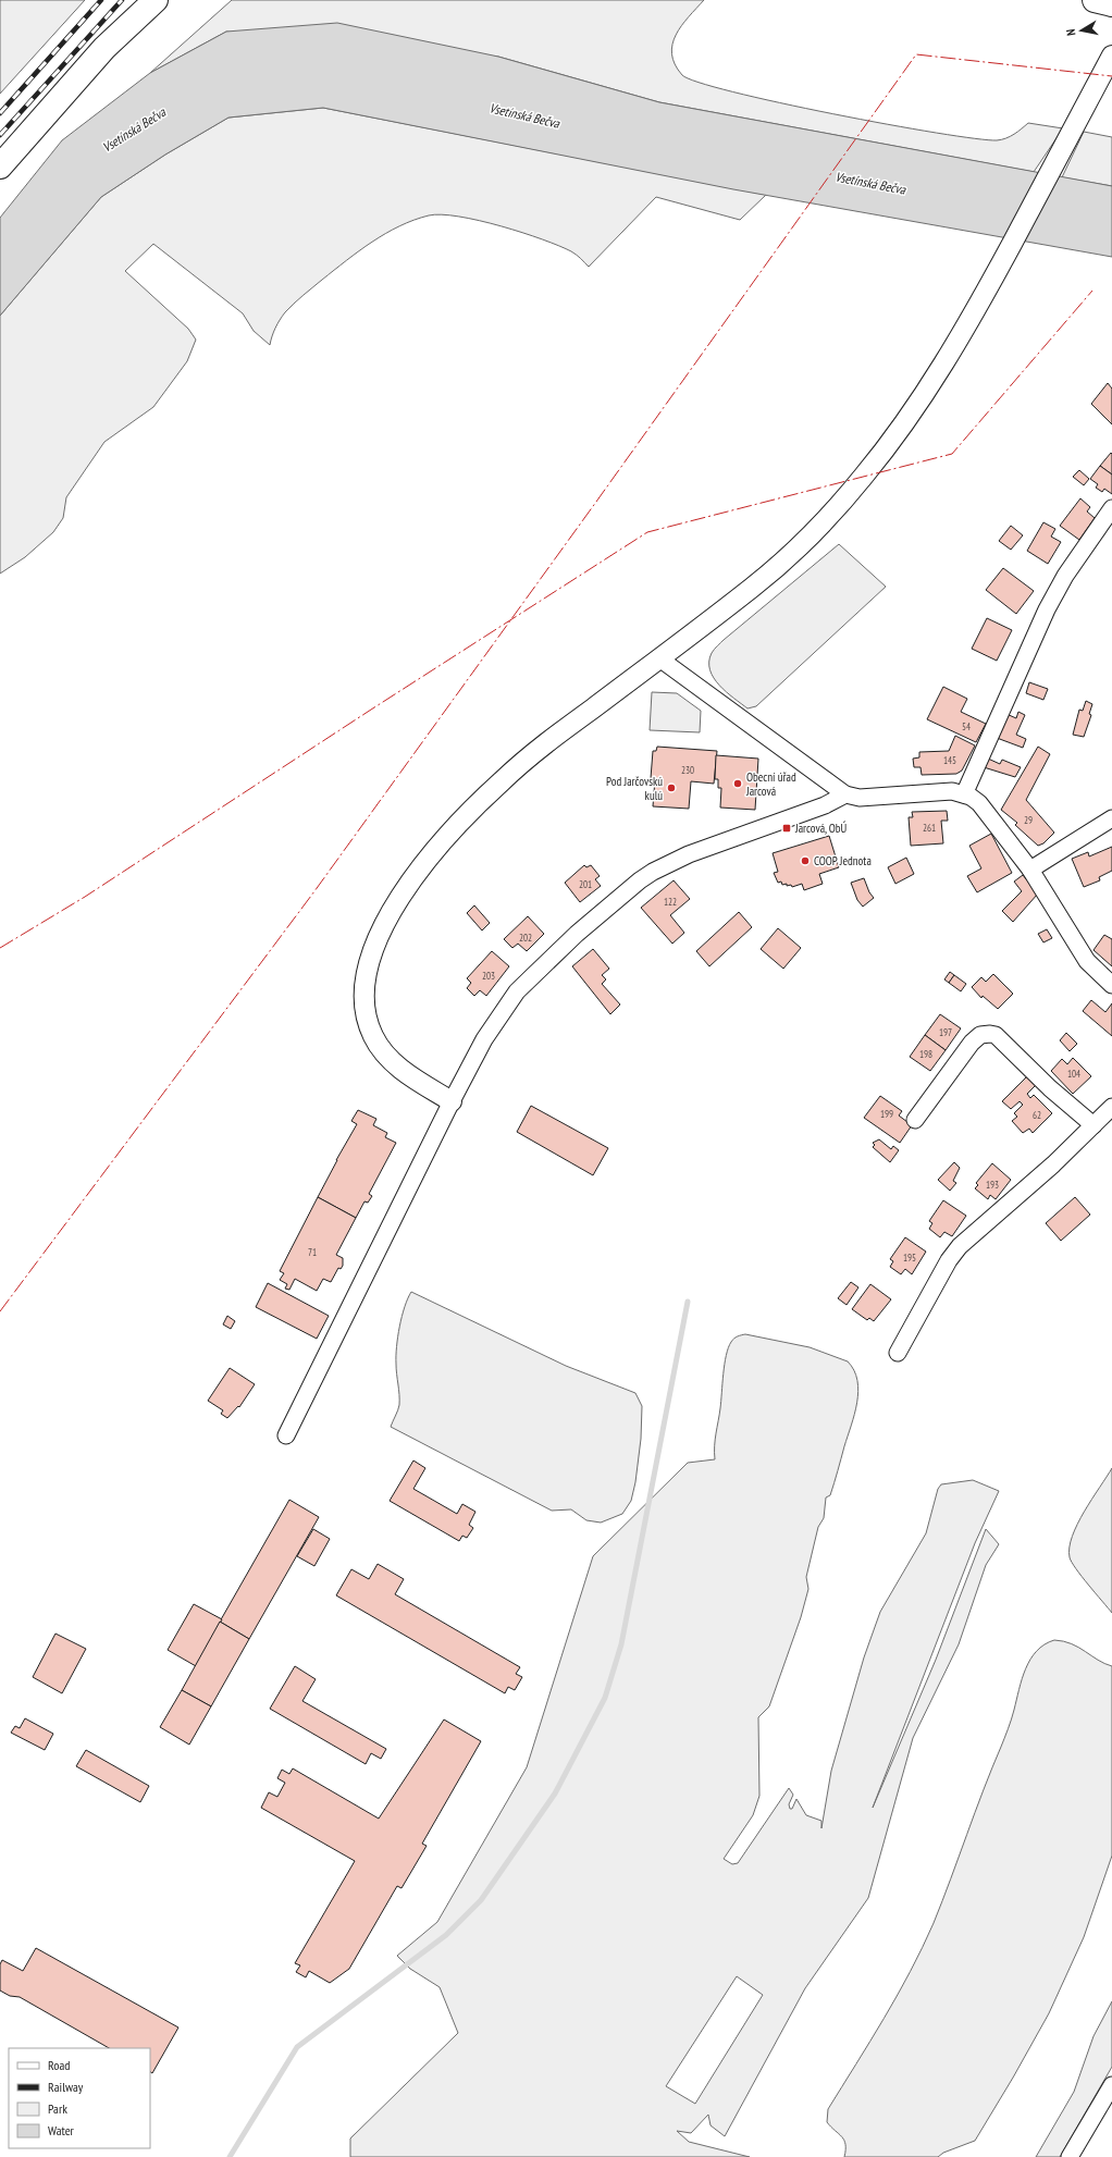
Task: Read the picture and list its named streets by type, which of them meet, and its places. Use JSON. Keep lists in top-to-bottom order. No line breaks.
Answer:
{"water":["Vsetínská Bečva"],"places":{"other":["Obecní úřad Jarcová","Pod Jarčovskú kulú","COOP Jednota"],"transit":["Jarcová, ObÚ"]},"house_numbers":["54","145","230","29","261","201","122","202","203","197","198","104","199","62","193","71","195"],"legend":["Road","Railway","Park","Water"],"north":"left"}
